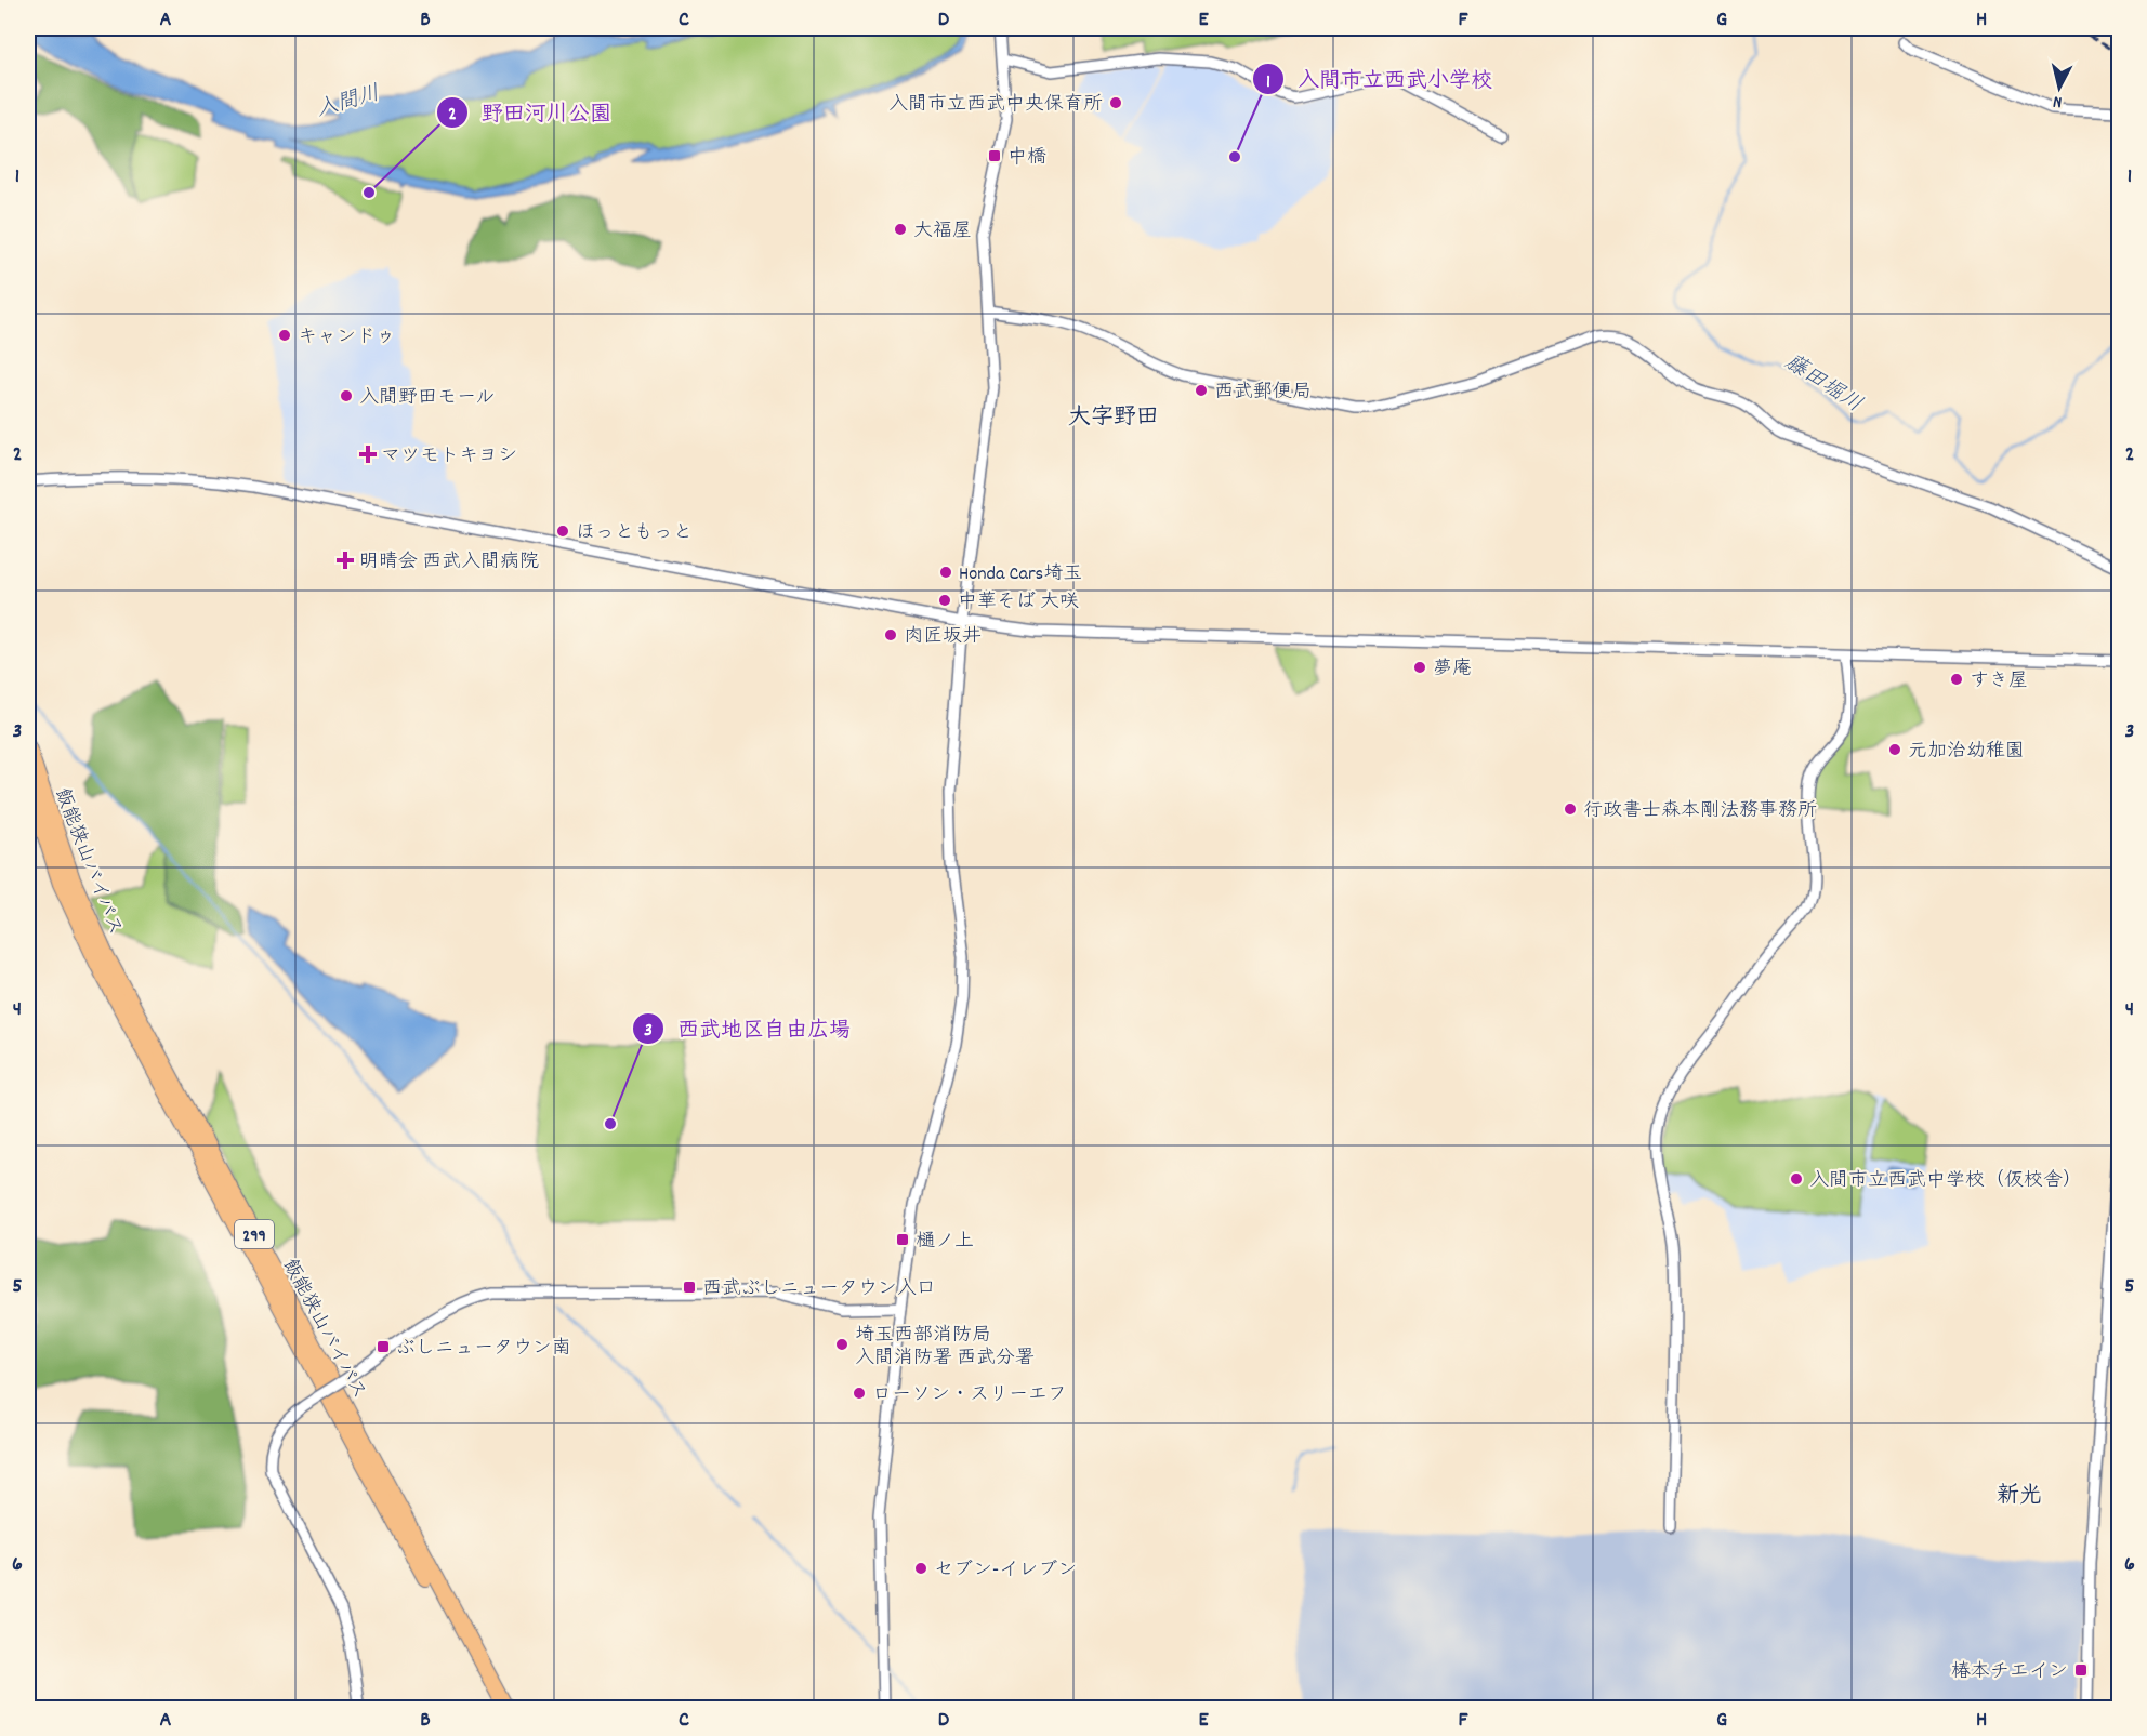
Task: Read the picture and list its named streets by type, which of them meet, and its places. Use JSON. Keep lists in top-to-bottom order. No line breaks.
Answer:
{"streets":{"highway":["飯能狭山バイパス","299"]},"districts":["大字野田","新光"],"water":["入間川","藤田堀川"],"places":{"other":["入間市立西武中央保育所","入間市立西武小学校","野田河川公園","大福屋","キャンドゥ","西武郵便局","入間野田モール","ほっともっと","Honda Cars埼玉","中華そば 大咲","肉匠坂井","夢庵","すき屋","元加治幼稚園","行政書士森本剛法務事務所","西武地区自由広場","入間市立西武中学校（仮校舎）","埼玉西部消防局 入間消防署 西武分署","ローソン・スリーエフ","セブン-イレブン"],"transit":["中橋","樋ノ上","西武ぶしニュータウン入口","ぶしニュータウン南","椿本チエイン"],"health":["マツモトキヨシ","明晴会 西武入間病院"]},"north":"bottom","grid":{"columns":["A","B","C","D","E","F","G","H"],"rows":["1","2","3","4","5","6"]}}
